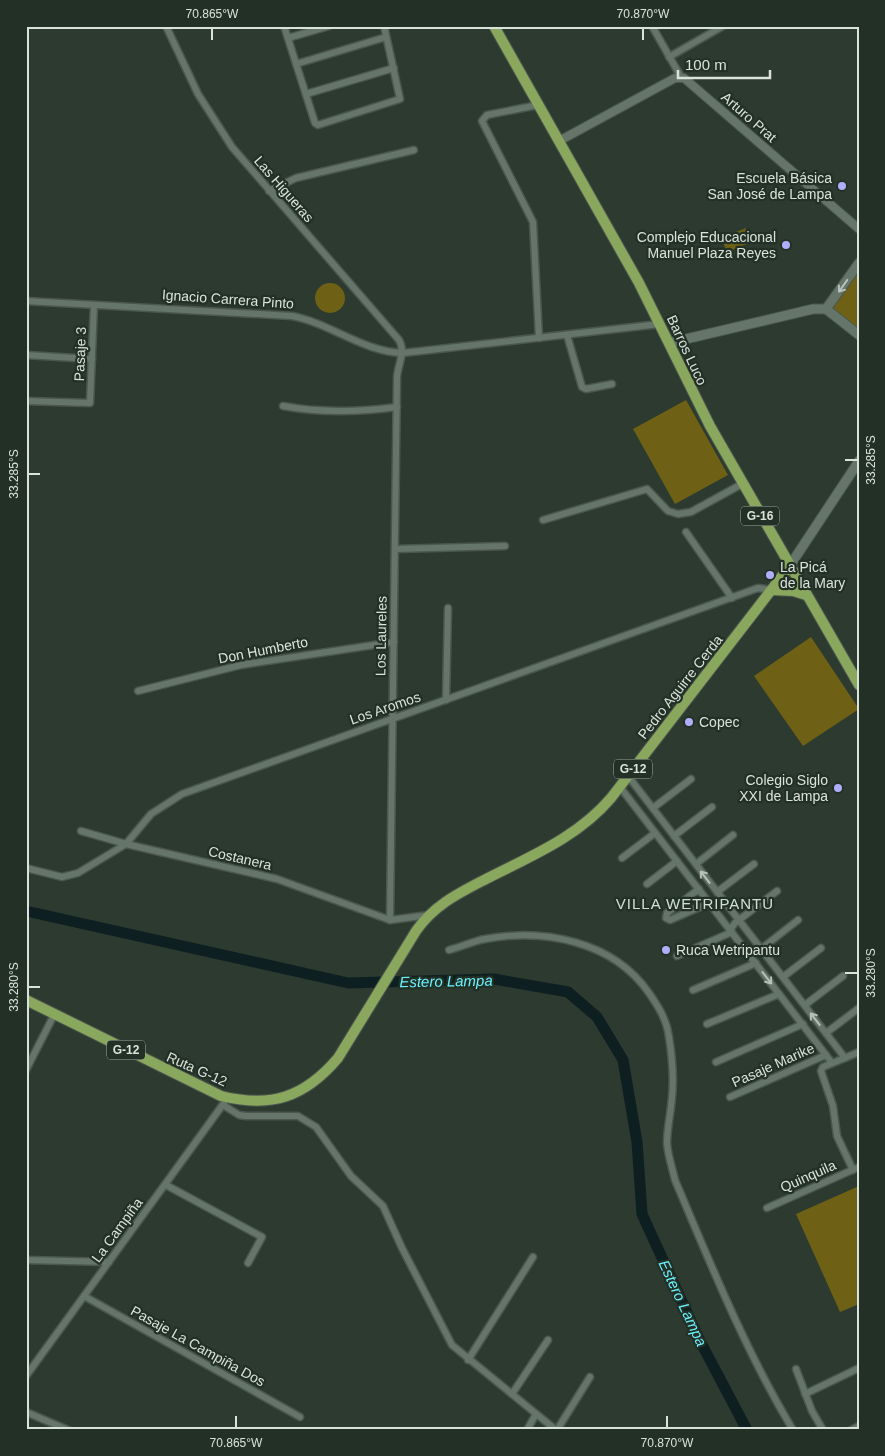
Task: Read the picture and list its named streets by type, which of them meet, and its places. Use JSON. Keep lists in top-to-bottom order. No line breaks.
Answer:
{"streets":{"main road":["Barros Luco","G-16","Pedro Aguirre Cerda","G-12","Ruta G-12"],"street":["Arturo Prat","Las Higueras","Ignacio Carrera Pinto","Pasaje 3","Los Laureles","Don Humberto","Los Aromos","Costanera","Pasaje Marike","Quinquila","La Campiña","Pasaje La Campiña Dos"]},"crossings":[["Las Higueras","Ignacio Carrera Pinto"],["Las Higueras","Los Laureles"],["Ignacio Carrera Pinto","Barros Luco"],["Ignacio Carrera Pinto","Pasaje 3"],["Ignacio Carrera Pinto","Los Laureles"],["Barros Luco","Pedro Aguirre Cerda"],["Los Laureles","Don Humberto"],["Los Laureles","Los Aromos"],["Los Laureles","Costanera"],["Pedro Aguirre Cerda","Los Aromos"],["Pedro Aguirre Cerda","Ruta G-12"],["Los Aromos","Costanera"],["Ruta G-12","La Campiña"],["La Campiña","Pasaje La Campiña Dos"]],"districts":["VILLA WETRIPANTU"],"water":["Estero Lampa"],"places":["Escuela Básica San José de Lampa","Complejo Educacional Manuel Plaza Reyes","La Picá de la Mary","Copec","Colegio Siglo XXI de Lampa","Ruca Wetripantu"],"scale_bar":"100 m","coordinates":["70.865°W","70.870°W","33.285°S","33.280°S"]}
